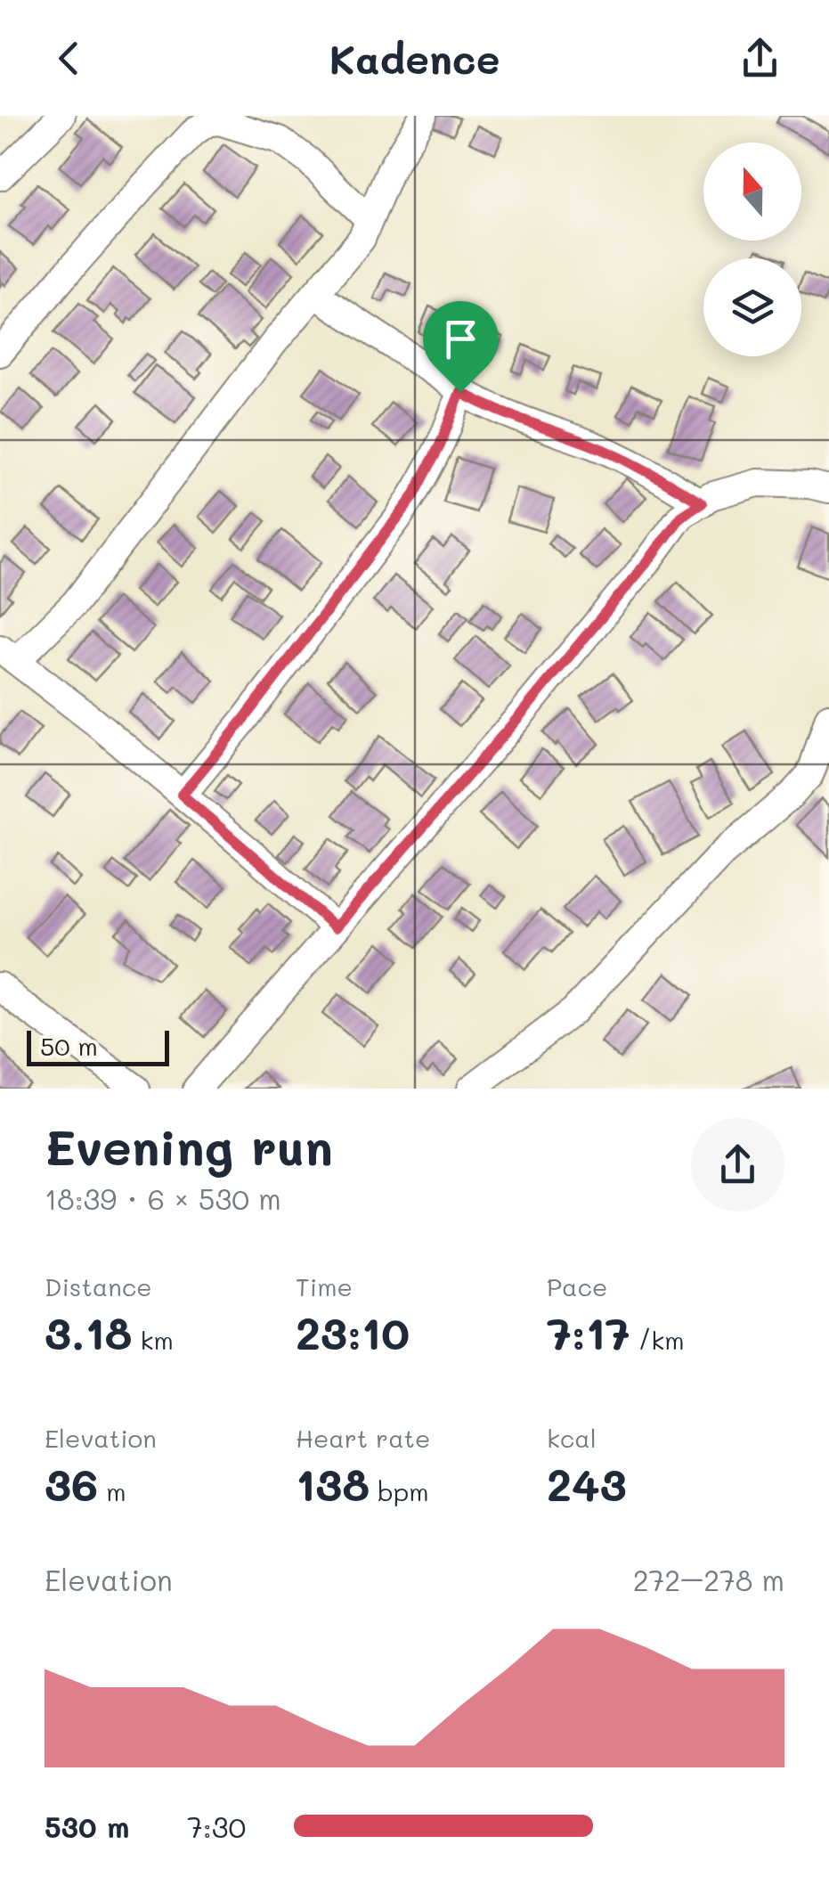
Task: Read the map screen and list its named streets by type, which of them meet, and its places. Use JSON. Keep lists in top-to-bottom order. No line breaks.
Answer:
{"scale_bar":"50 m","north":"top","page":{"header":"Kadence","scale":"50 m","heading":["Evening run","18:39 · 6 × 530 m"],"stats":[["Distance","3.18 km"],["Time","23:10"],["Pace","7:17 /km"],["Elevation","36 m"],["Heart rate","138 bpm"],["kcal","243"]],"chart":["Elevation","272–278 m"],"list":[{"name":"530 m","note":"7:30"}]}}
